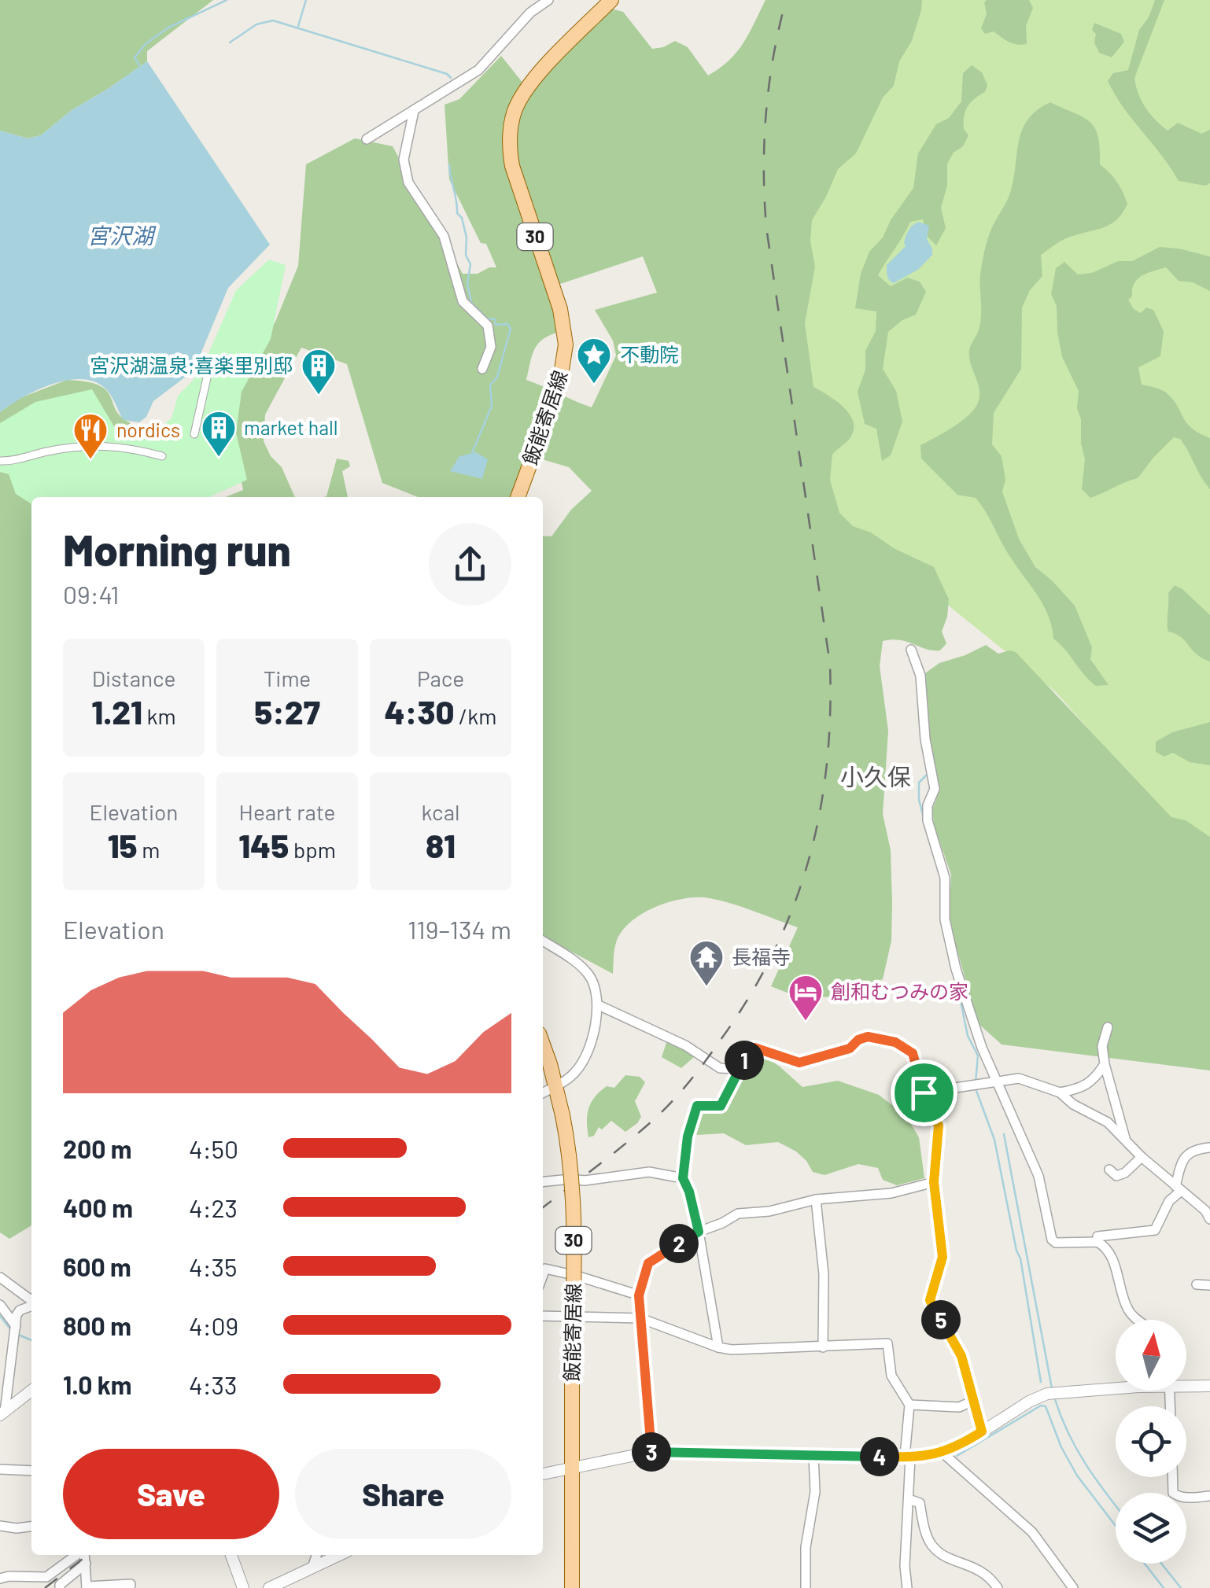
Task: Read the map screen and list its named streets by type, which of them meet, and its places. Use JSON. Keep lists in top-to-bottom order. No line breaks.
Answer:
{"streets":{"main road":["30","飯能寄居線"]},"districts":["小久保"],"water":["宮沢湖"],"places":{"place":["不動院"],"building":["宮沢湖温泉;喜楽里別邸","market hall"],"restaurant":["nordics"],"temple":["長福寺"],"hotel":["創和むつみの家"]},"north":"top","page":{"heading":["Morning run","09:41"],"stats":[["Distance","1.21 km"],["Time","5:27"],["Pace","4:30 /km"],["Elevation","15 m"],["Heart rate","145 bpm"],["kcal","81"]],"chart":["Elevation","119–134 m"],"pins":["1","2","5","3","4"],"list":[{"name":"200 m","note":"4:50"},{"name":"400 m","note":"4:23"},{"name":"600 m","note":"4:35"},{"name":"800 m","note":"4:09"},{"name":"1.0 km","note":"4:33"}],"buttons":["Save","Share"]}}
